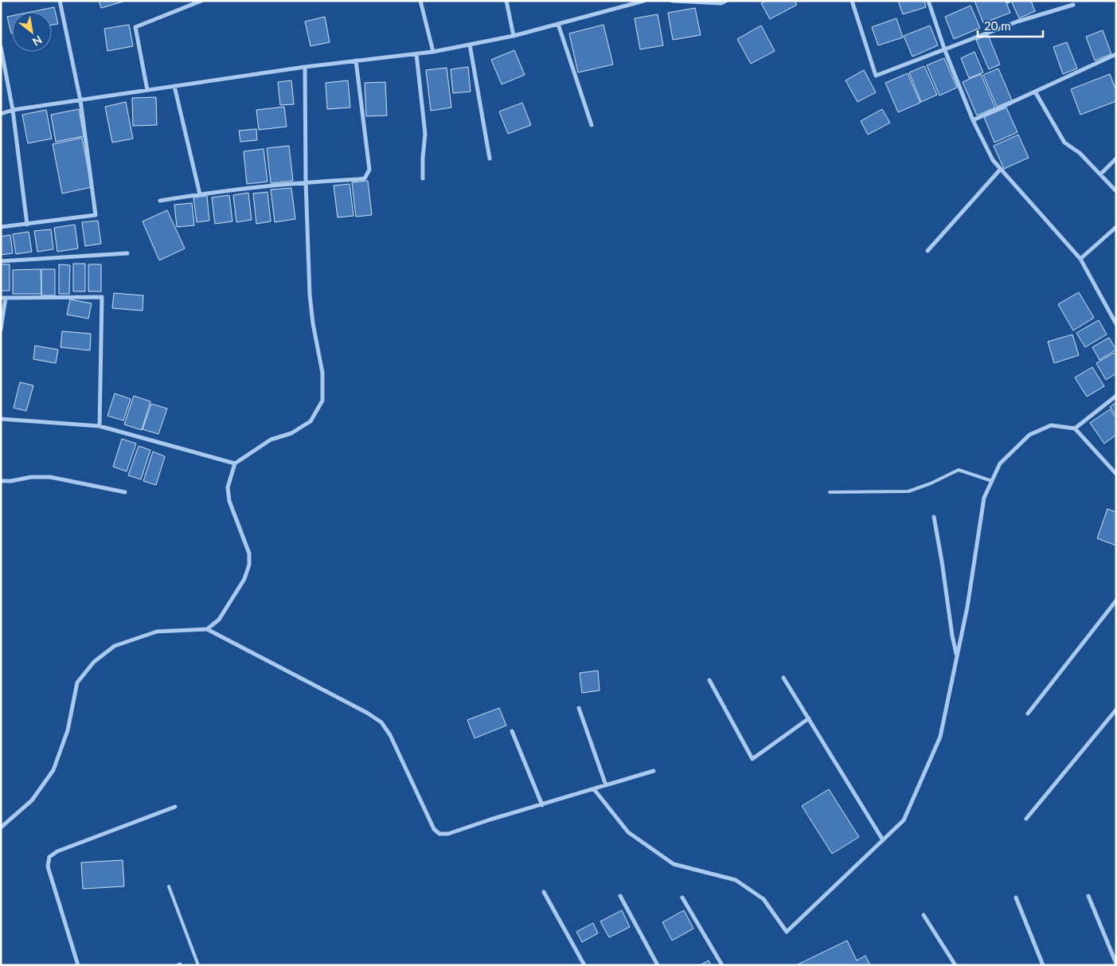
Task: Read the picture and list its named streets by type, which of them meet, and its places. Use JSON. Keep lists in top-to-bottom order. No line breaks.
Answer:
{"scale_bar":"20 m","north":"bottom right"}
